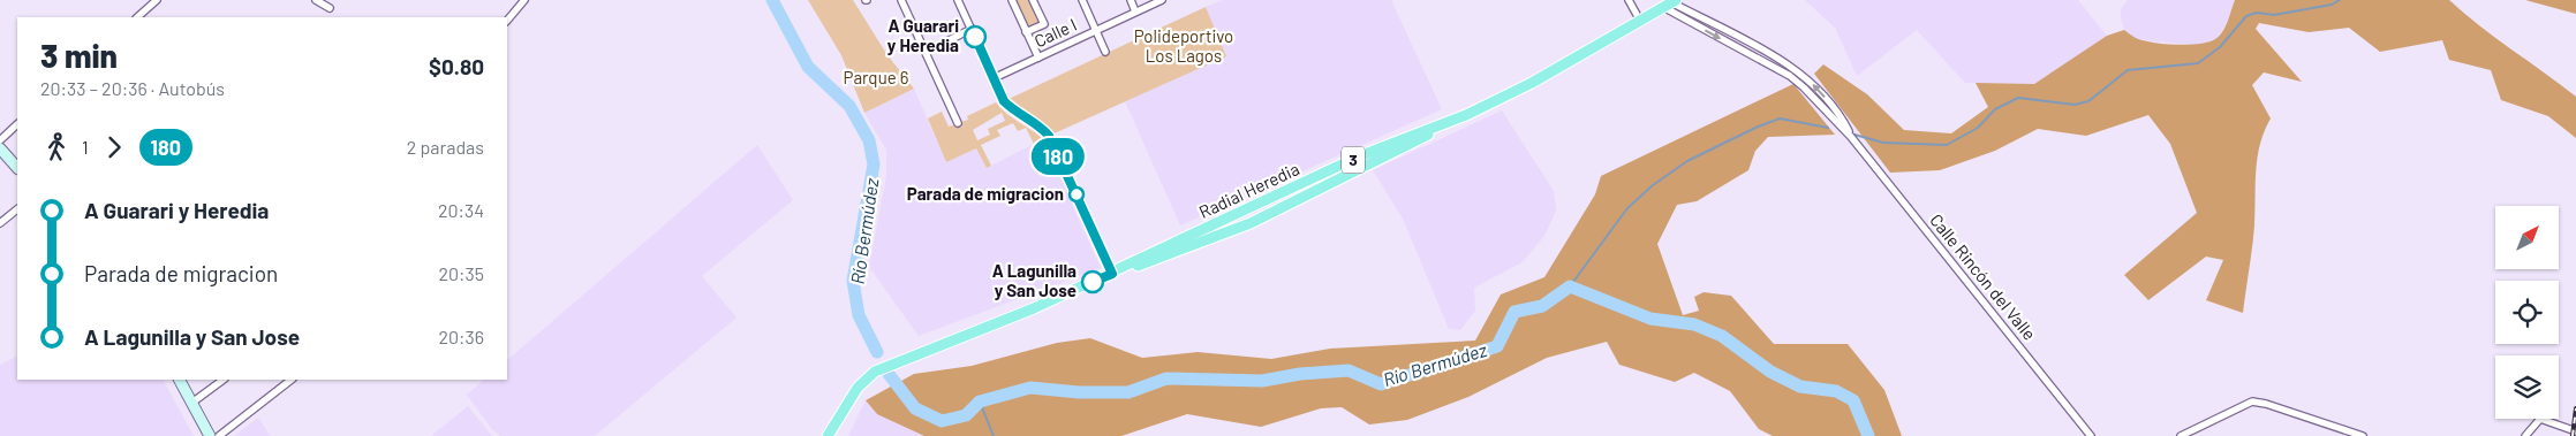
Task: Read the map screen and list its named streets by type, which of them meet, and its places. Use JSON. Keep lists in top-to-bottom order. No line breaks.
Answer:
{"streets":{"main road":["3","Radial Heredia"],"street":["Calle I","Calle Rincón del Valle"]},"crossings":[["Radial Heredia","Calle Rincón del Valle"]],"water":["Río Bermúdez"],"parks":["Polideportivo Los Lagos","Parque 6"],"places":["A Guarari y Heredia","Parada de migracion","A Lagunilla y San Jose"],"lines":["bus line 180"],"north":"top right","page":{"on_map":"180","heading":["3 min","20:33 – 20:36 · Autobús","$0.80"],"legs":["1","180","2 paradas"],"list":[{"name":"A Guarari y Heredia","value":"20:34"},{"name":"Parada de migracion","value":"20:35"},{"name":"A Lagunilla y San Jose","value":"20:36"}]}}
